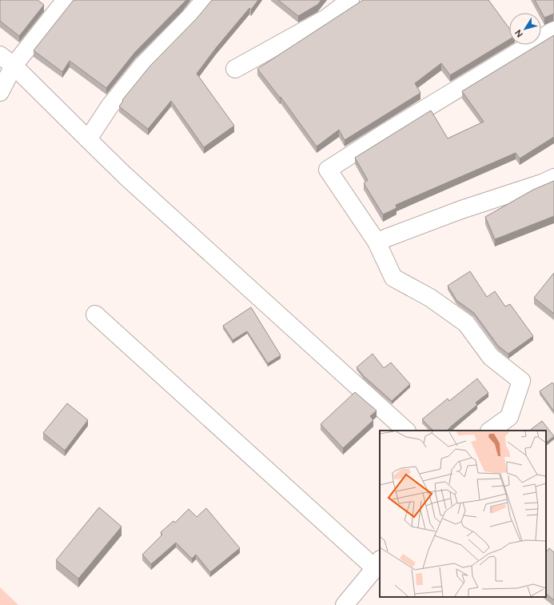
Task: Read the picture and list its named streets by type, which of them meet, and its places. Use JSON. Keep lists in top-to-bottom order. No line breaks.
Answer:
{"north":"bottom left"}
